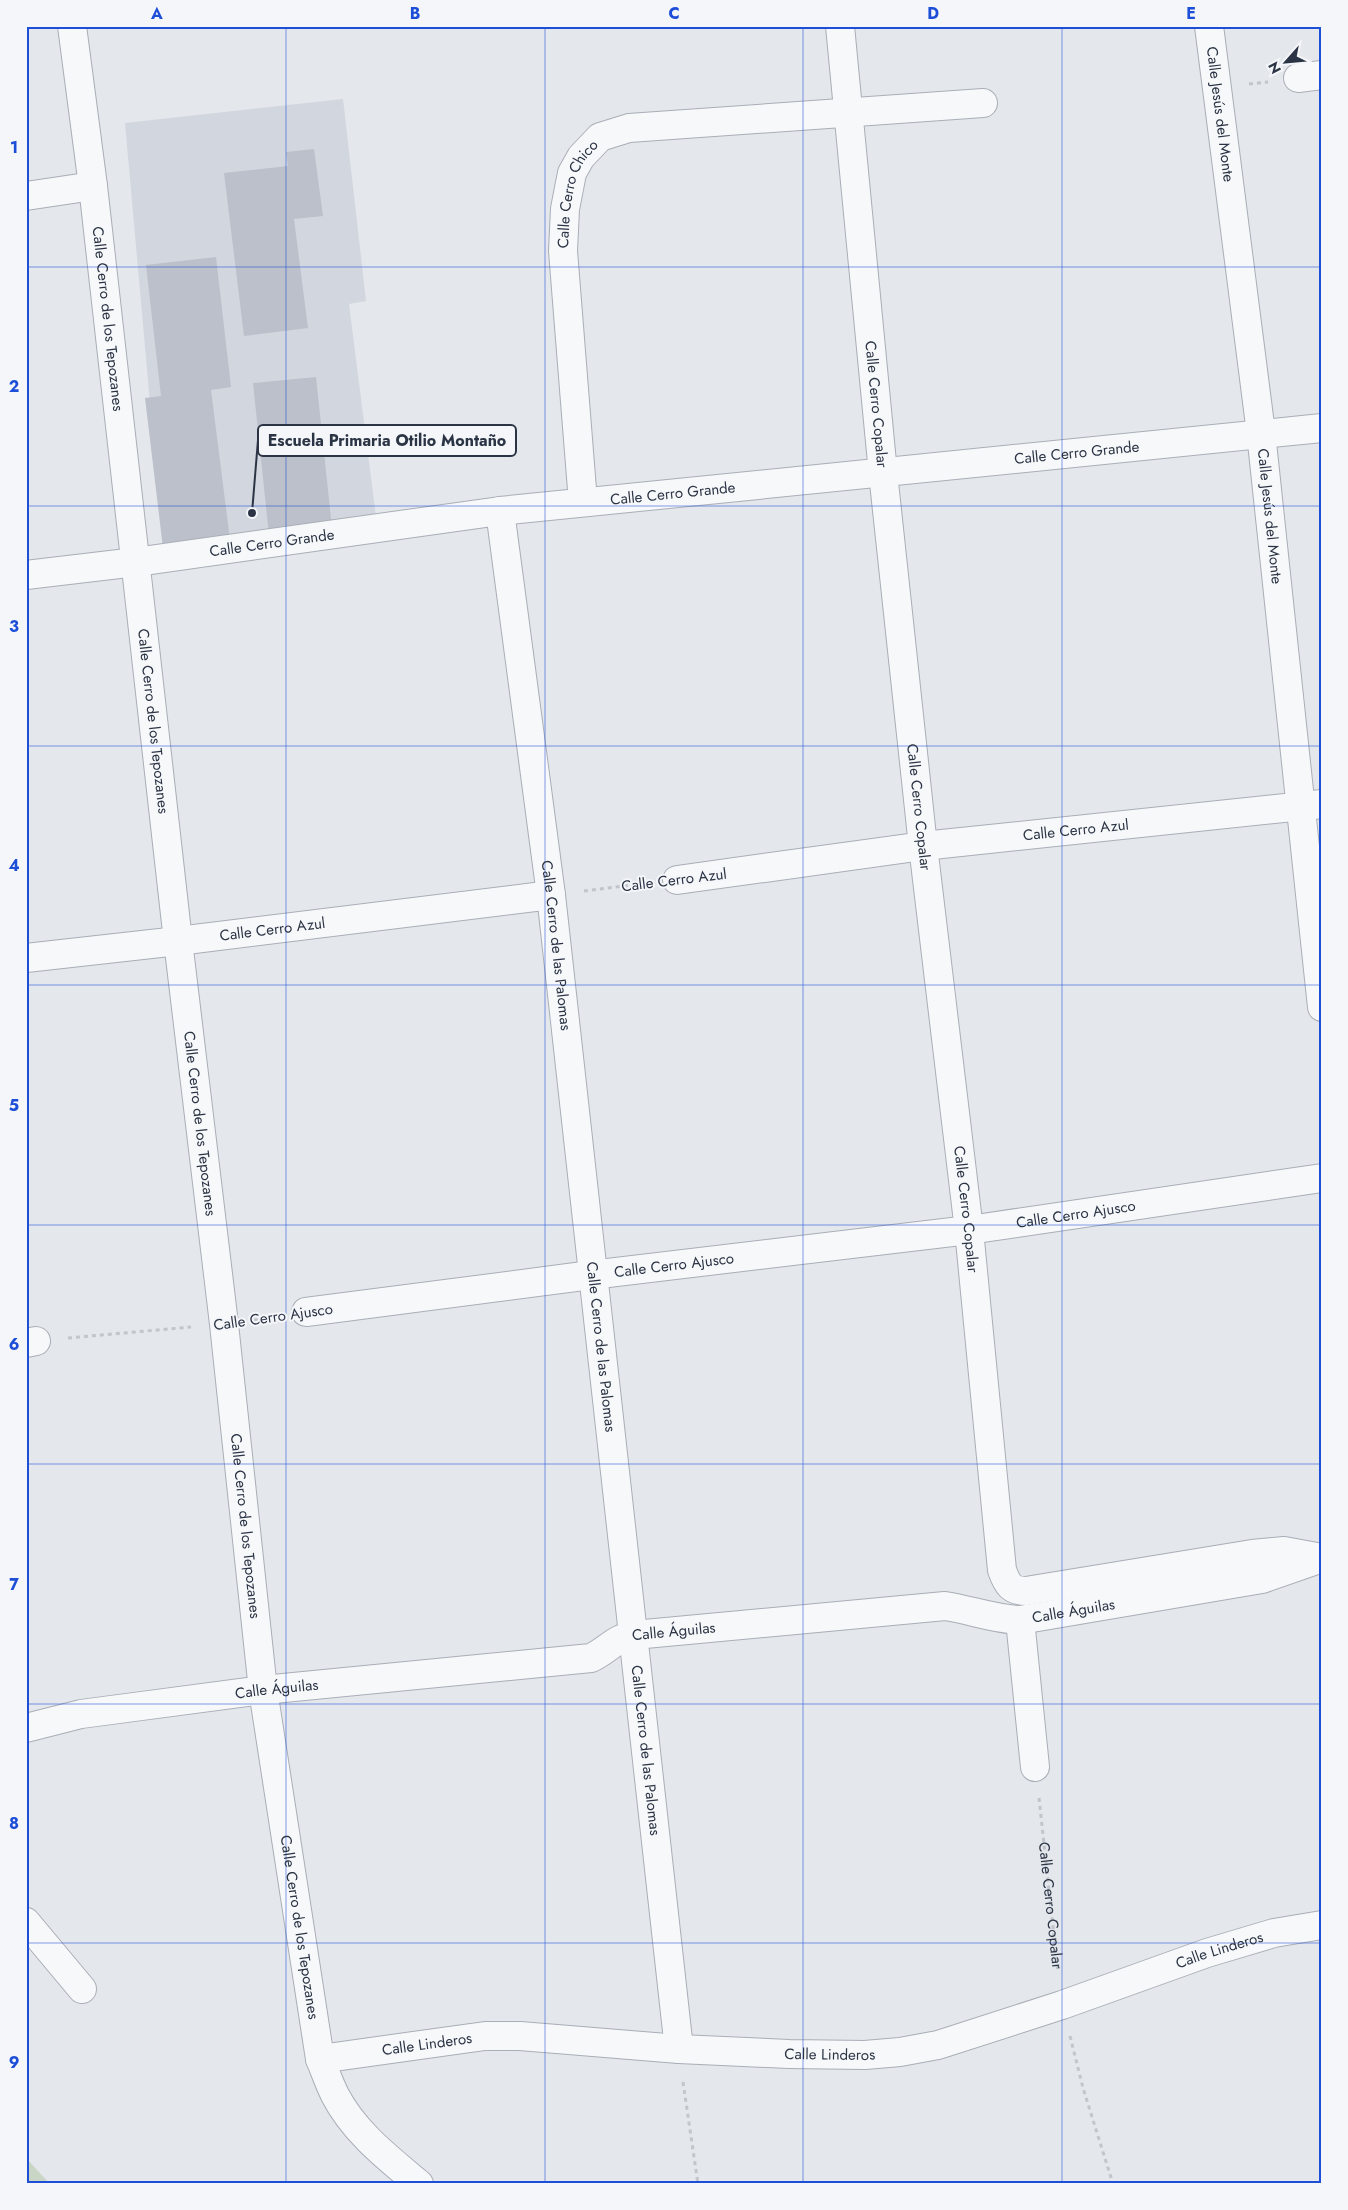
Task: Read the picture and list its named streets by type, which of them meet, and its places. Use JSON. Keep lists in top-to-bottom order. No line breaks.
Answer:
{"streets":{"street":["Calle Jesús del Monte","Calle Cerro Chico","Calle Cerro de los Tepozanes","Calle Cerro Copalar","Calle Cerro Grande","Calle Cerro Azul","Calle Cerro de las Palomas","Calle Cerro Ajusco","Calle Águilas","Calle Linderos"]},"crossings":[["Calle Jesús del Monte","Calle Cerro Grande"],["Calle Jesús del Monte","Calle Cerro Azul"],["Calle Cerro Chico","Calle Cerro Copalar"],["Calle Cerro Chico","Calle Cerro Grande"],["Calle Cerro de los Tepozanes","Calle Cerro Grande"],["Calle Cerro de los Tepozanes","Calle Cerro Azul"],["Calle Cerro de los Tepozanes","Calle Cerro Ajusco"],["Calle Cerro de los Tepozanes","Calle Águilas"],["Calle Cerro de los Tepozanes","Calle Linderos"],["Calle Cerro Copalar","Calle Cerro Grande"],["Calle Cerro Copalar","Calle Cerro Azul"],["Calle Cerro Copalar","Calle Cerro Ajusco"],["Calle Cerro Copalar","Calle Águilas"],["Calle Cerro Copalar","Calle Linderos"],["Calle Cerro Grande","Calle Cerro de las Palomas"],["Calle Cerro Azul","Calle Cerro de las Palomas"],["Calle Cerro de las Palomas","Calle Cerro Ajusco"],["Calle Cerro de las Palomas","Calle Águilas"],["Calle Cerro de las Palomas","Calle Linderos"]],"places":["Escuela Primaria Otilio Montaño"],"north":"bottom left","grid":{"columns":["A","B","C","D","E"],"rows":["1","2","3","4","5","6","7","8","9"]}}
